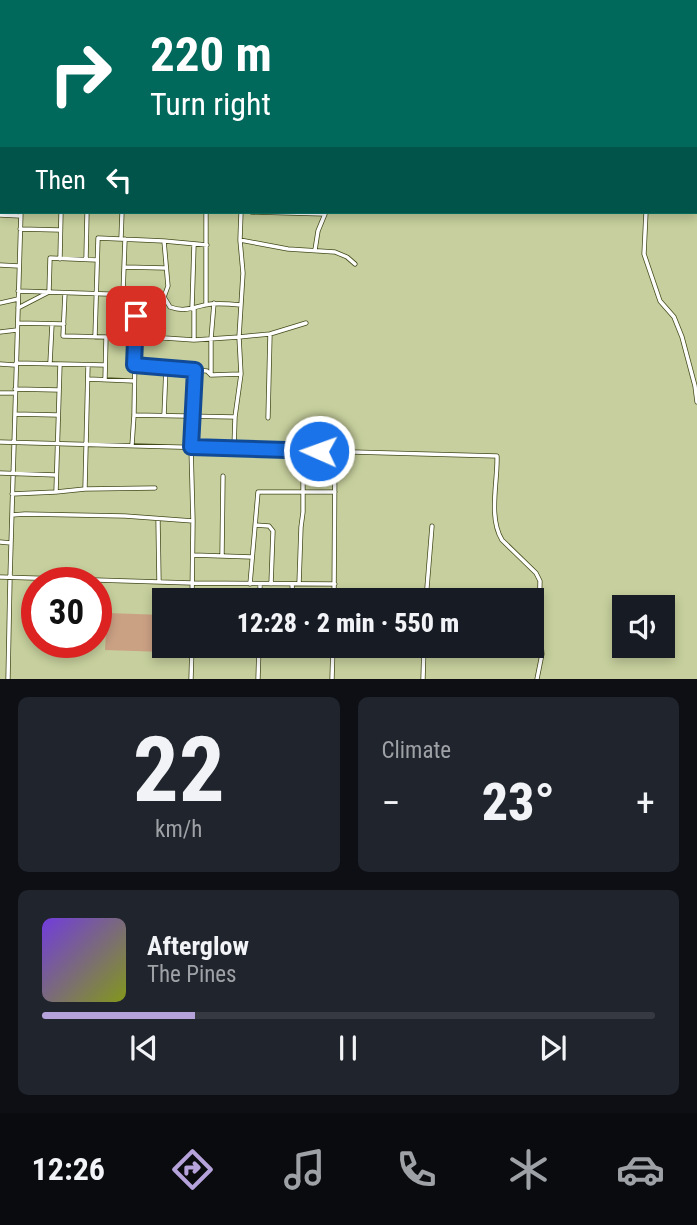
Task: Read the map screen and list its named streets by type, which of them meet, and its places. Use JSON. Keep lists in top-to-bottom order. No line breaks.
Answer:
{"page":{"turn":["220 m","Turn right"],"then":"Then","limit":"30","trip":"12:28 · 2 min · 550 m","tile":[["22","km/h"],"Climate"],"heat":["−","23°","+"],"song":["Afterglow","The Pines"],"tabs":"12:26"}}
